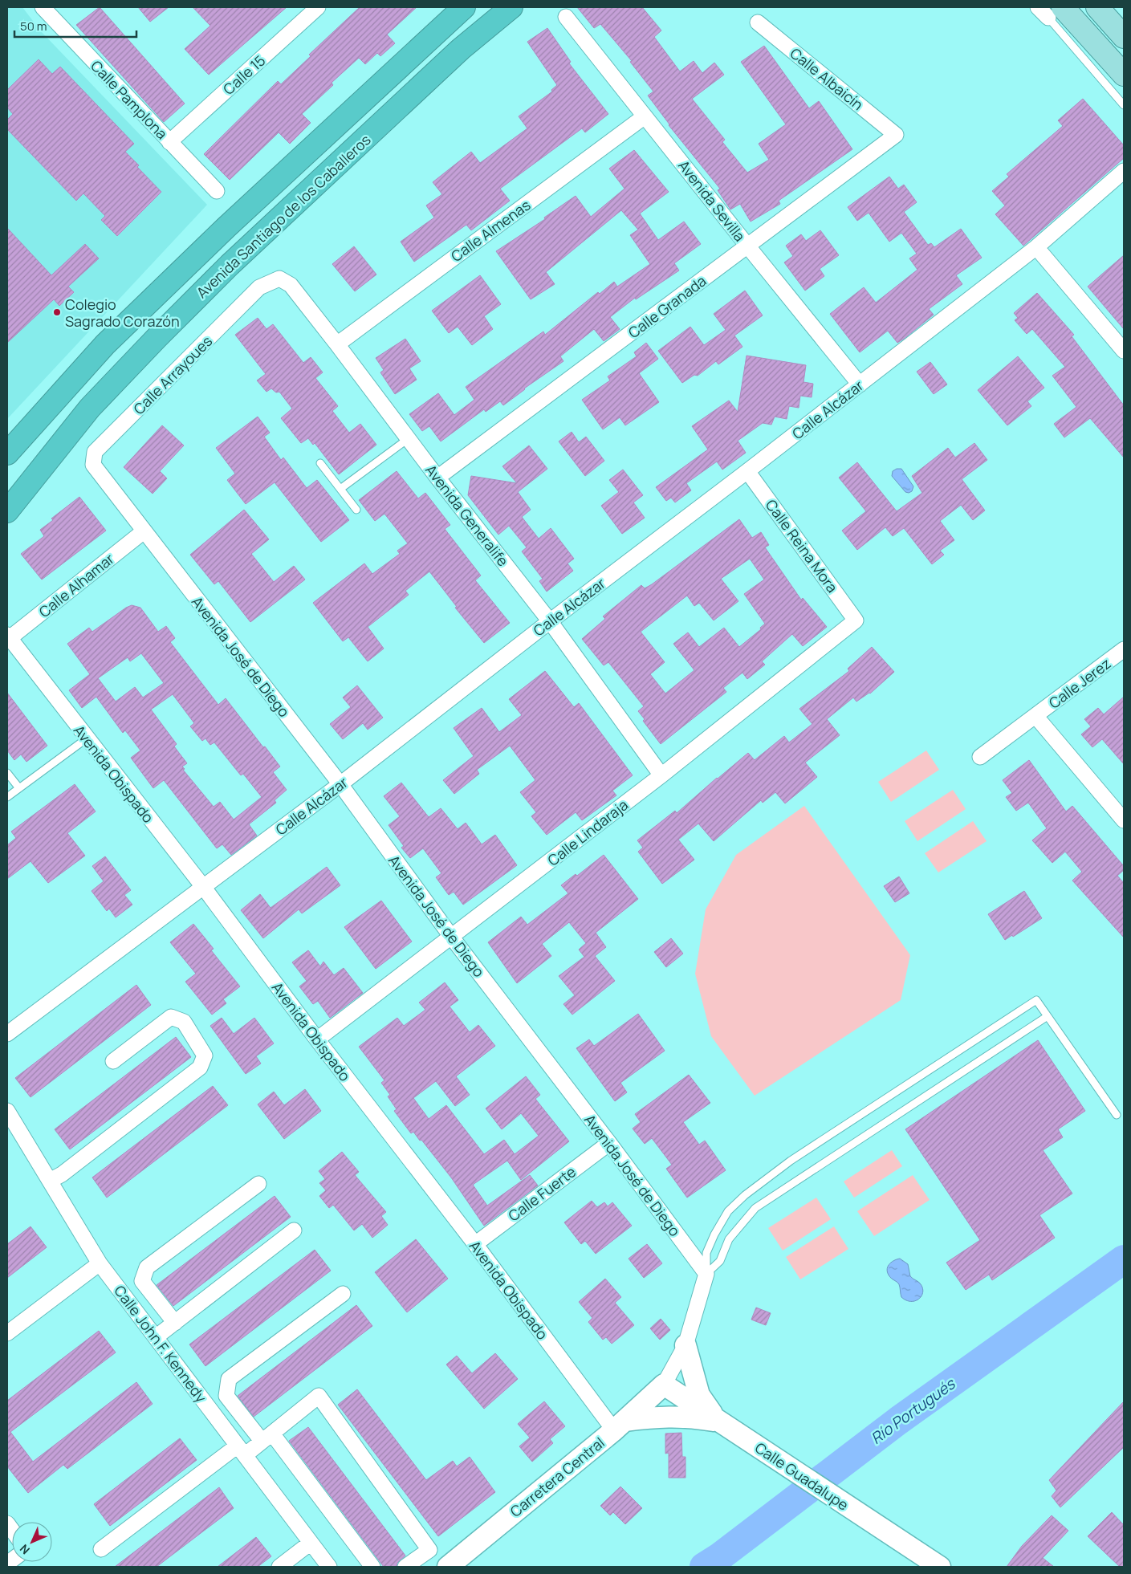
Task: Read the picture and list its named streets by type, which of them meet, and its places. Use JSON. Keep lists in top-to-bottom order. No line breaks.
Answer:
{"streets":{"highway":["Avenida Santiago de los Caballeros"],"street":["Calle 15","Calle Albaicín","Calle Pamplona","Avenida Sevilla","Calle Almenas","Calle Granada","Calle Arrayoues","Calle Alcázar","Avenida Generalife","Calle Reina Mora","Calle Alhamar","Avenida José de Diego","Calle Jerez","Avenida Obispado","Calle Lindaraja","Calle Fuerte","Calle John F. Kennedy","Calle Guadalupe","Carretera Central"]},"crossings":[["Calle 15","Calle Pamplona"],["Calle Albaicín","Calle Granada"],["Avenida Sevilla","Calle Almenas"],["Avenida Sevilla","Calle Granada"],["Avenida Sevilla","Calle Alcázar"],["Calle Almenas","Avenida Generalife"],["Calle Granada","Avenida Generalife"],["Calle Arrayoues","Avenida Generalife"],["Calle Arrayoues","Avenida José de Diego"],["Calle Alcázar","Avenida Generalife"],["Calle Alcázar","Calle Reina Mora"],["Calle Alcázar","Avenida José de Diego"],["Calle Alcázar","Avenida Obispado"],["Avenida Generalife","Calle Lindaraja"],["Calle Reina Mora","Calle Lindaraja"],["Calle Alhamar","Avenida José de Diego"],["Calle Alhamar","Avenida Obispado"],["Avenida José de Diego","Calle Lindaraja"],["Avenida José de Diego","Calle Fuerte"],["Avenida Obispado","Calle Lindaraja"],["Avenida Obispado","Calle Fuerte"],["Avenida Obispado","Carretera Central"],["Calle Guadalupe","Carretera Central"]],"water":["Río Portugués"],"places":["Colegio Sagrado Corazón"],"scale_bar":"50 m","north":"bottom left"}
